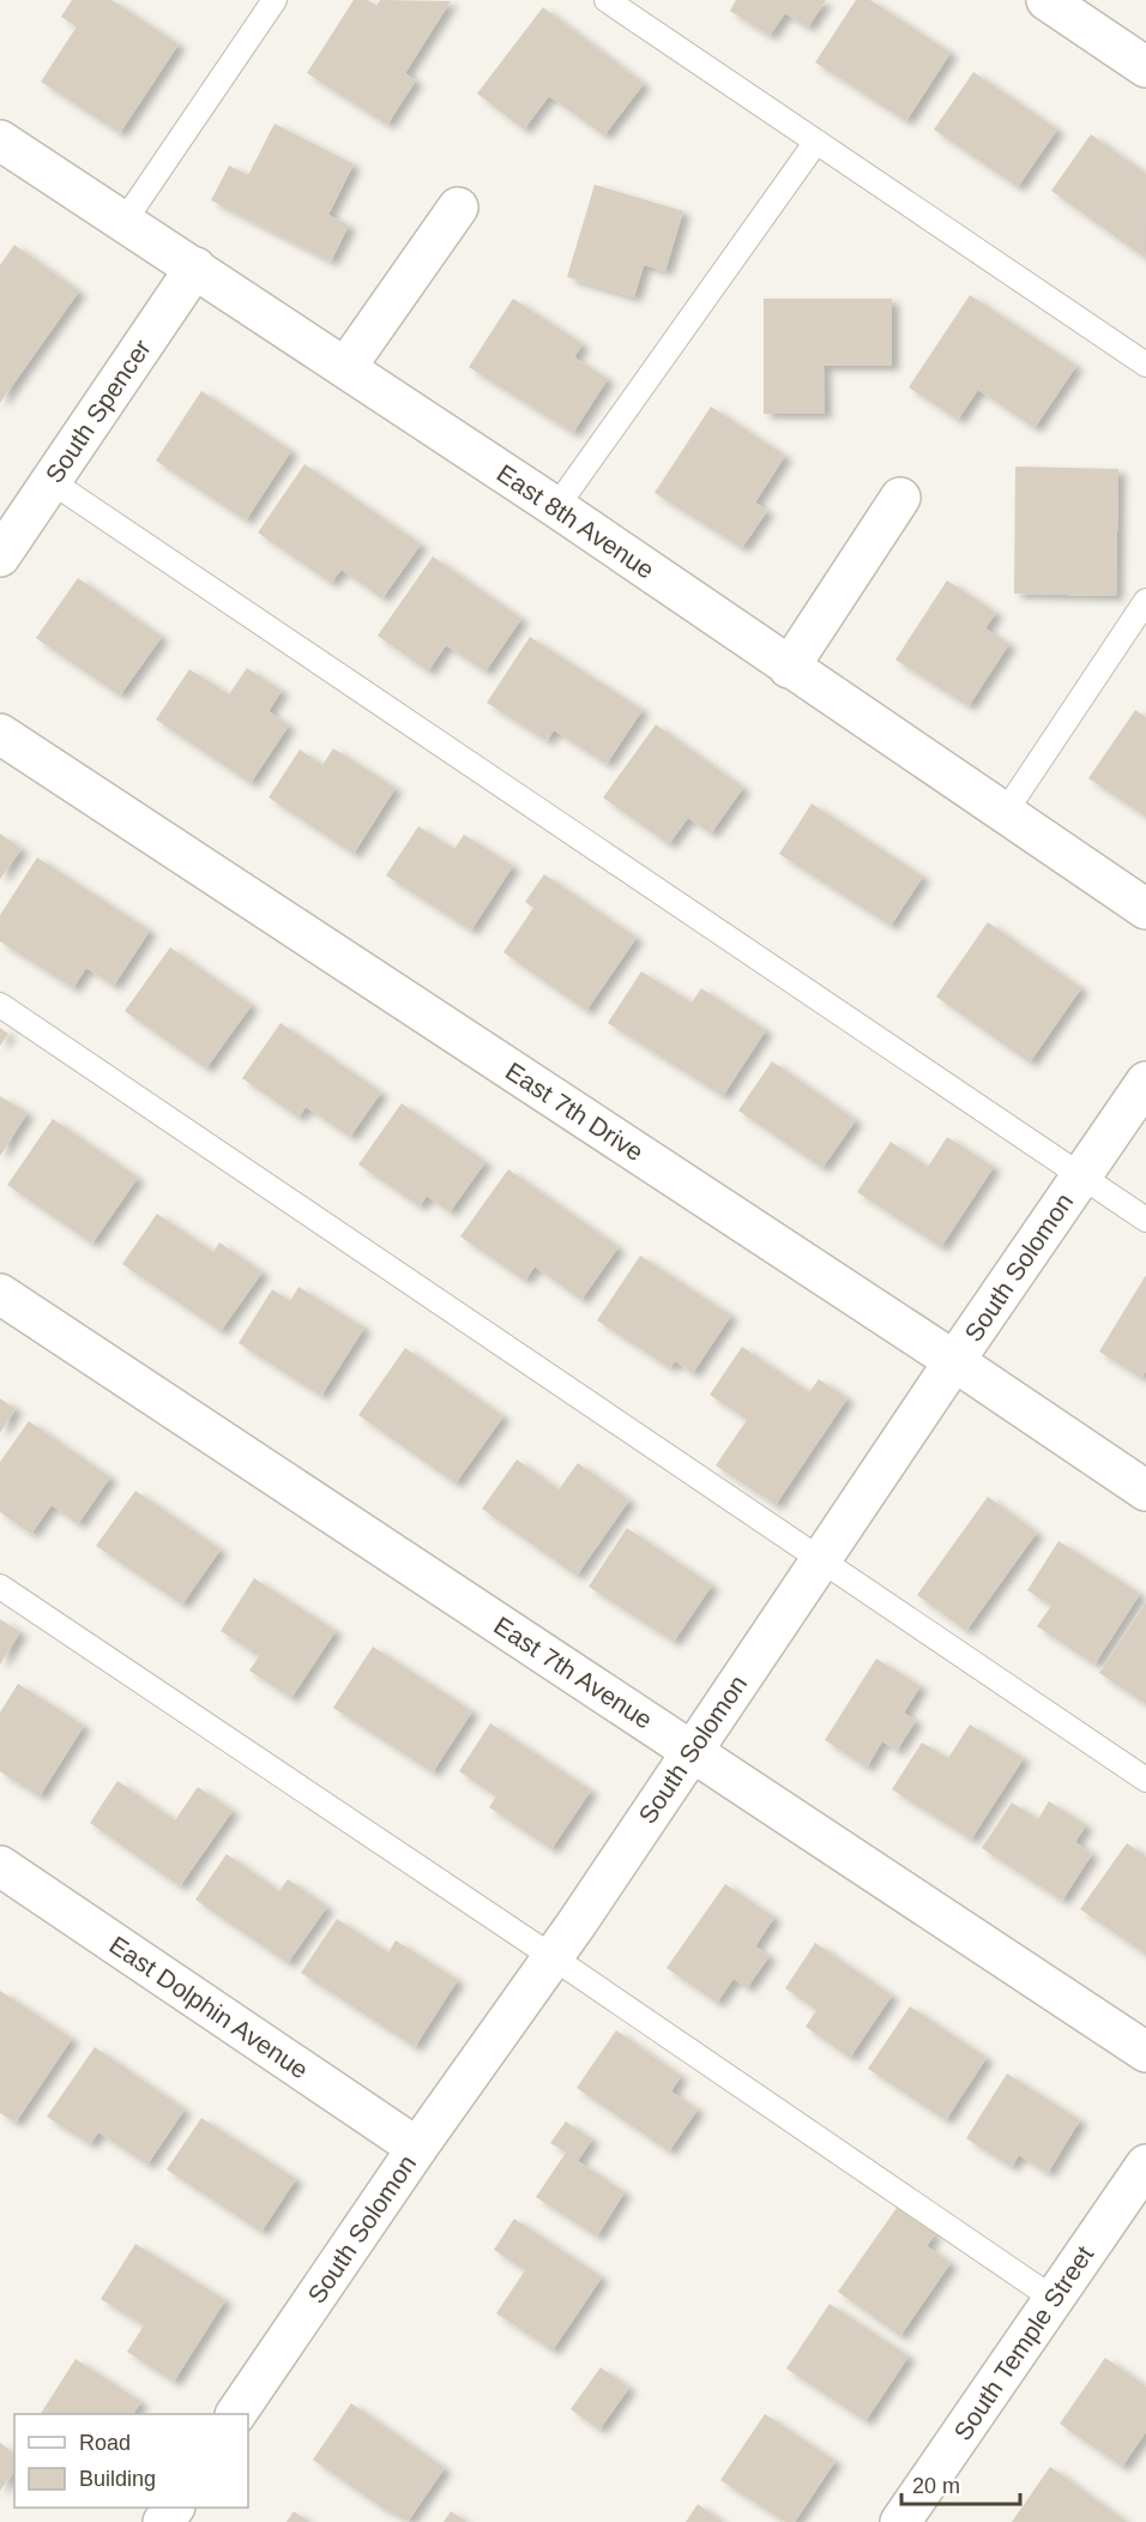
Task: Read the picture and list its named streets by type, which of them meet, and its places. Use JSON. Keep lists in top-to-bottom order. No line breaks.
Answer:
{"streets":{"street":["South Spencer","East 8th Avenue","East 7th Drive","South Solomon","East 7th Avenue","East Dolphin Avenue","South Temple Street"]},"crossings":[["South Spencer","East 8th Avenue"],["East 7th Drive","South Solomon"],["South Solomon","East 7th Avenue"],["South Solomon","East Dolphin Avenue"]],"legend":["Road","Building"],"scale_bar":"20 m"}
